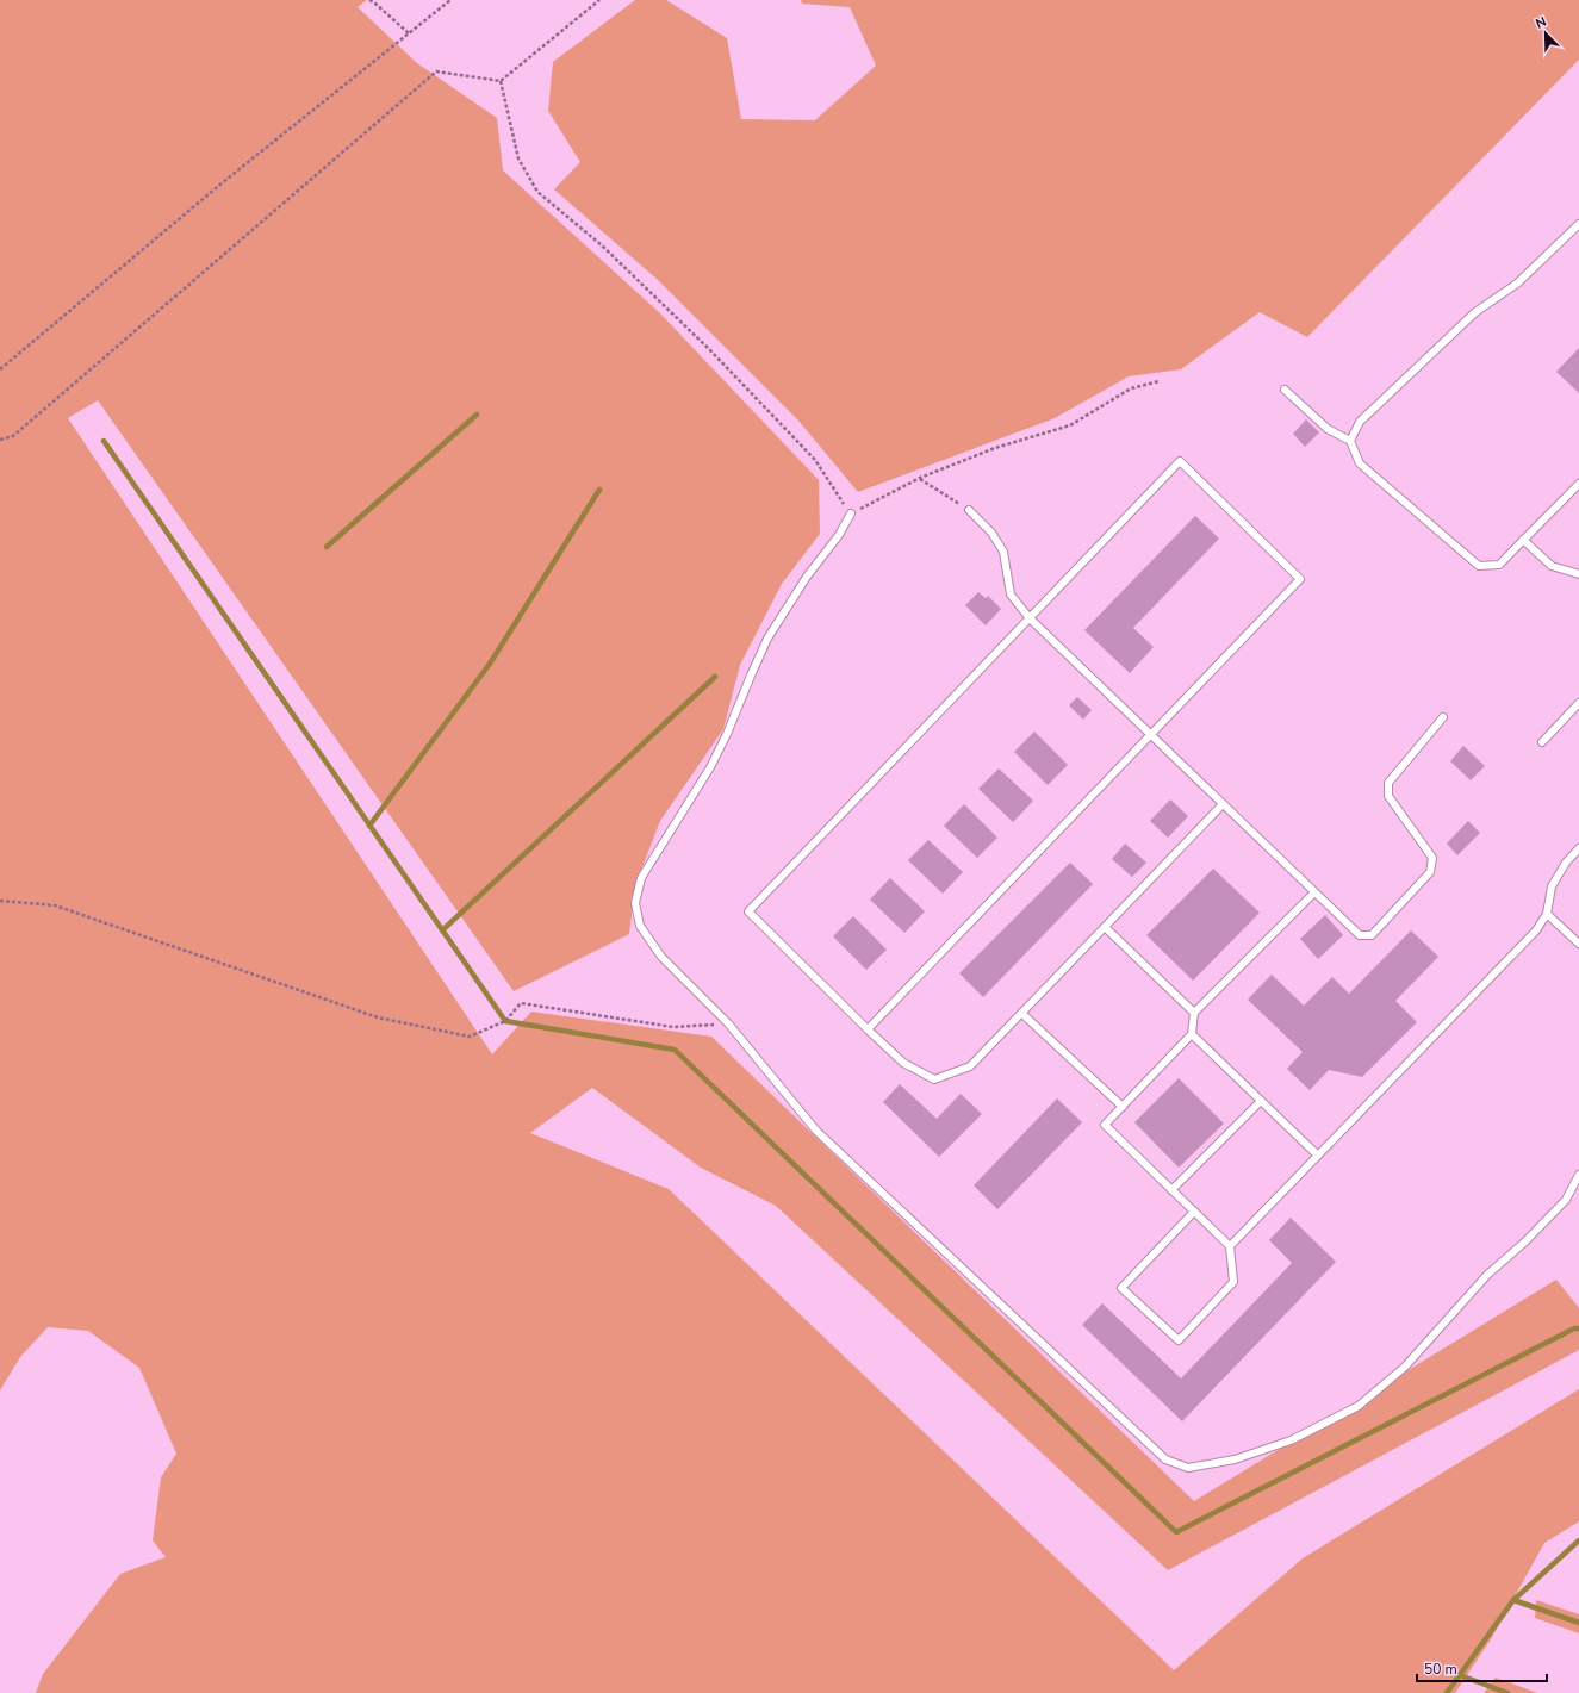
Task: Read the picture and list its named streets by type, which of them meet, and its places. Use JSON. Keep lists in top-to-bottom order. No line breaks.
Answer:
{"scale_bar":"50 m","north":"top left"}
